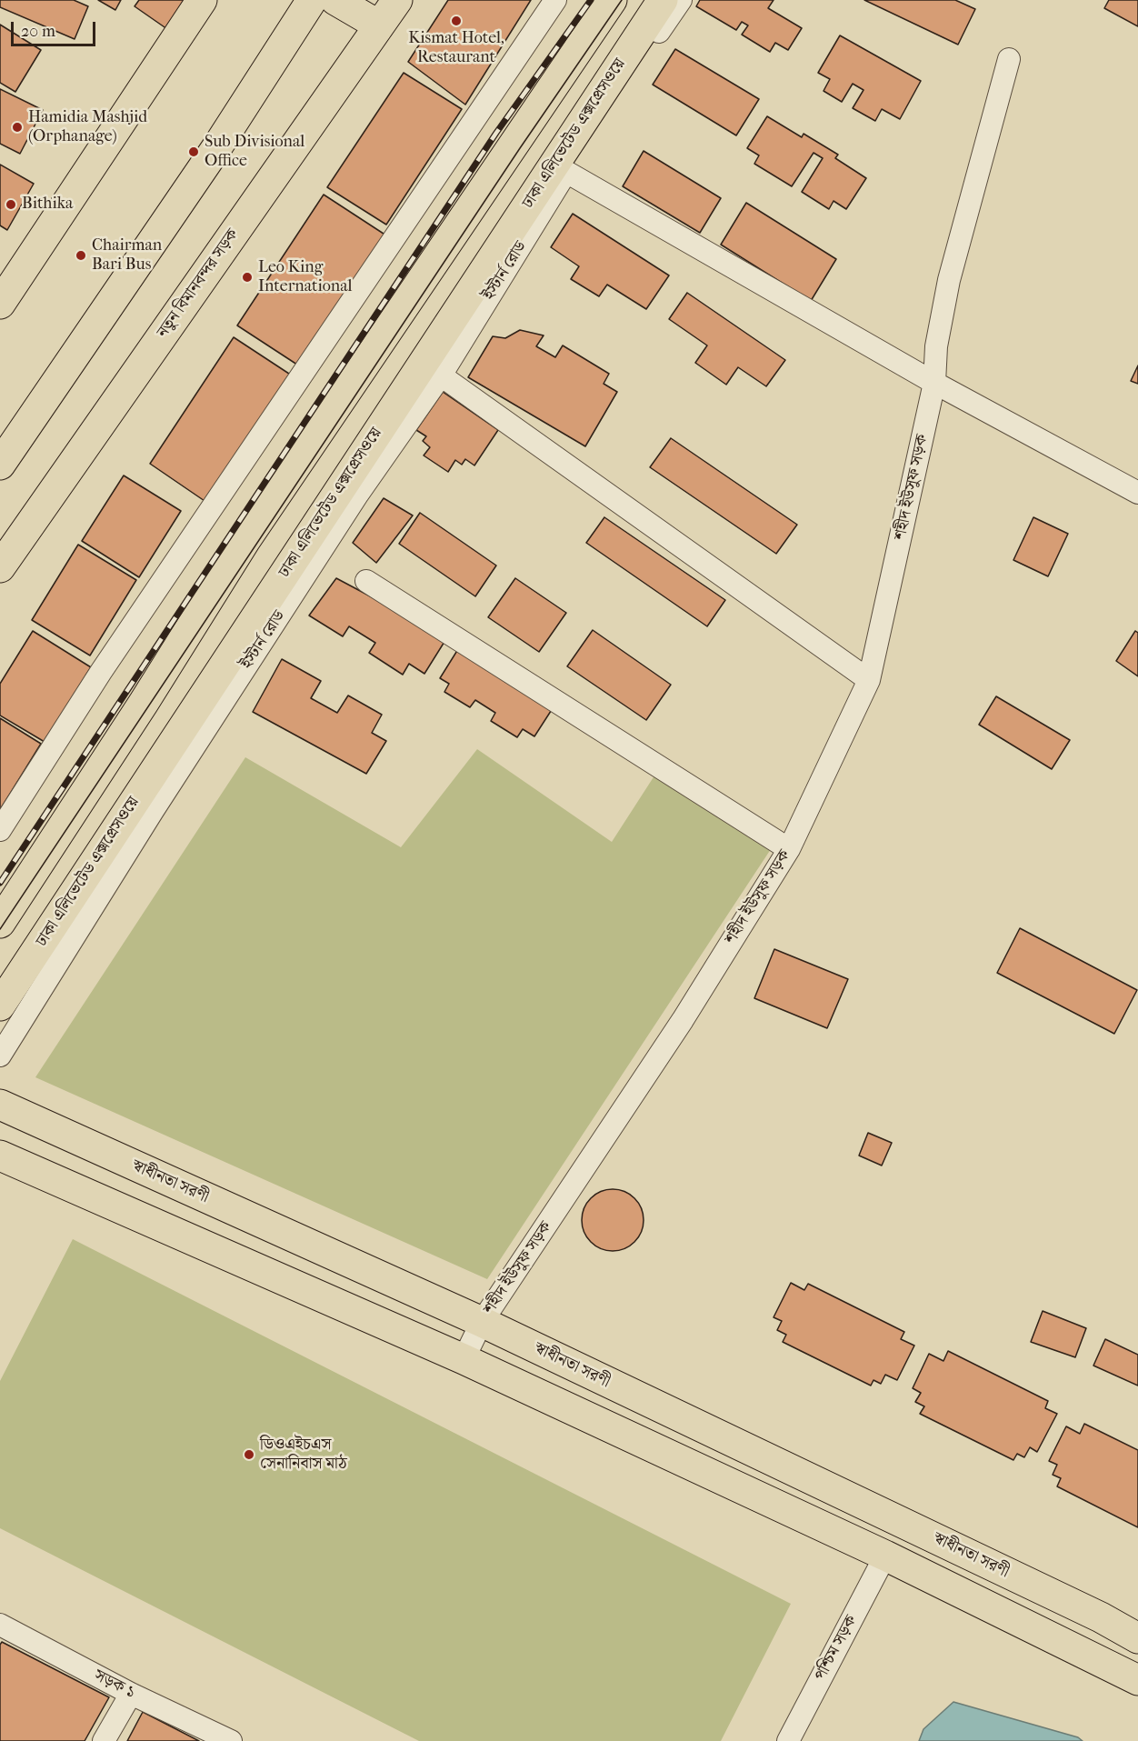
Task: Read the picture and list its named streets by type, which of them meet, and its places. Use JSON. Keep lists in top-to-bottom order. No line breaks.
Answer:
{"streets":{"main road":["ঢাকা এলিভেটেড এক্সপ্রেসওয়ে","নতুন বিমানবন্দর সড়ক","স্বাধীনতা সরণী"],"street":["ইস্টার্ন রোড","শহীদ ইউসুফ সড়ক","পশ্চিম সড়ক","সড়ক ১"]},"crossings":[["শহীদ ইউসুফ সড়ক","স্বাধীনতা সরণী"]],"places":["Kismat Hotel, Restaurant","Hamidia Mashjid (Orphanage)","Sub Divisional Office","Bithika","Chairman Bari Bus","Leo King International","ডিওএইচএস সেনানিবাস মাঠ"],"scale_bar":"20 m"}
